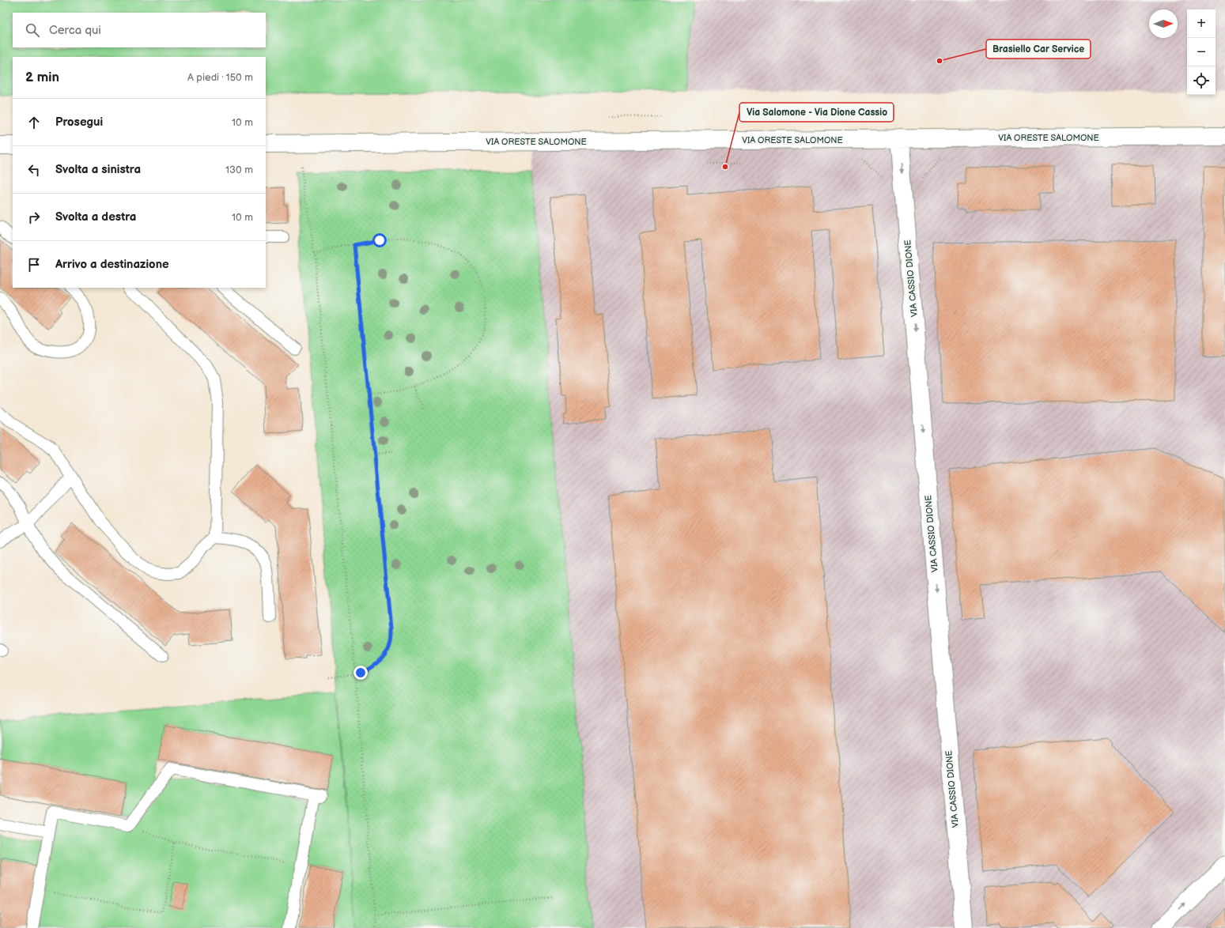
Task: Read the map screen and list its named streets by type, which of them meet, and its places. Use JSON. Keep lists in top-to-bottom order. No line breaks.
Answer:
{"streets":{"street":["VIA ORESTE SALOMONE","VIA CASSIO DIONE"]},"crossings":[["VIA ORESTE SALOMONE","VIA CASSIO DIONE"]],"one_way":["VIA CASSIO DIONE"],"places":["Brasiello Car Service","Via Salomone - Via Dione Cassio"],"north":"right","page":{"map_buttons":["+","−"],"search":"Cerca qui","heading":["2 min","A piedi · 150 m"],"list":[["Prosegui","10 m"],["Svolta a sinistra","130 m"],["Svolta a destra","10 m"],"Arrivo a destinazione"]}}
